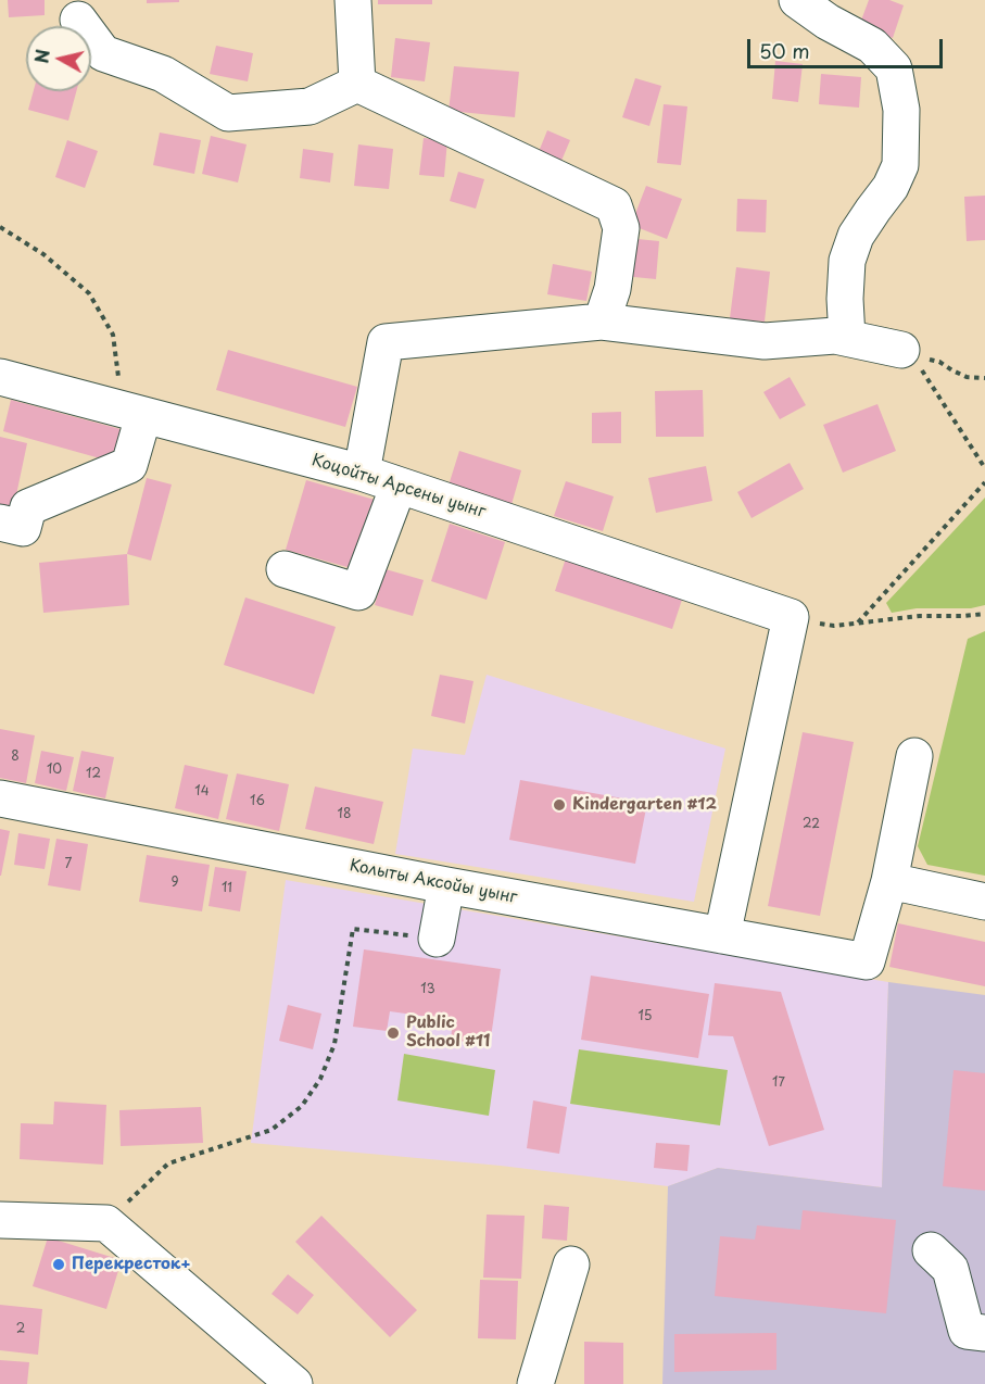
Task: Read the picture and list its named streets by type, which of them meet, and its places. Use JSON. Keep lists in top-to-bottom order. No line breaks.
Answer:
{"streets":{"street":["Коцойты Арсены уынг","Колыты Аксойы уынг"]},"places":["Kindergarten #12","Public School #11","Перекресток+"],"house_numbers":["8","10","12","14","16","18","22","7","9","11","13","15","17","2"],"scale_bar":"50 m","north":"left"}
